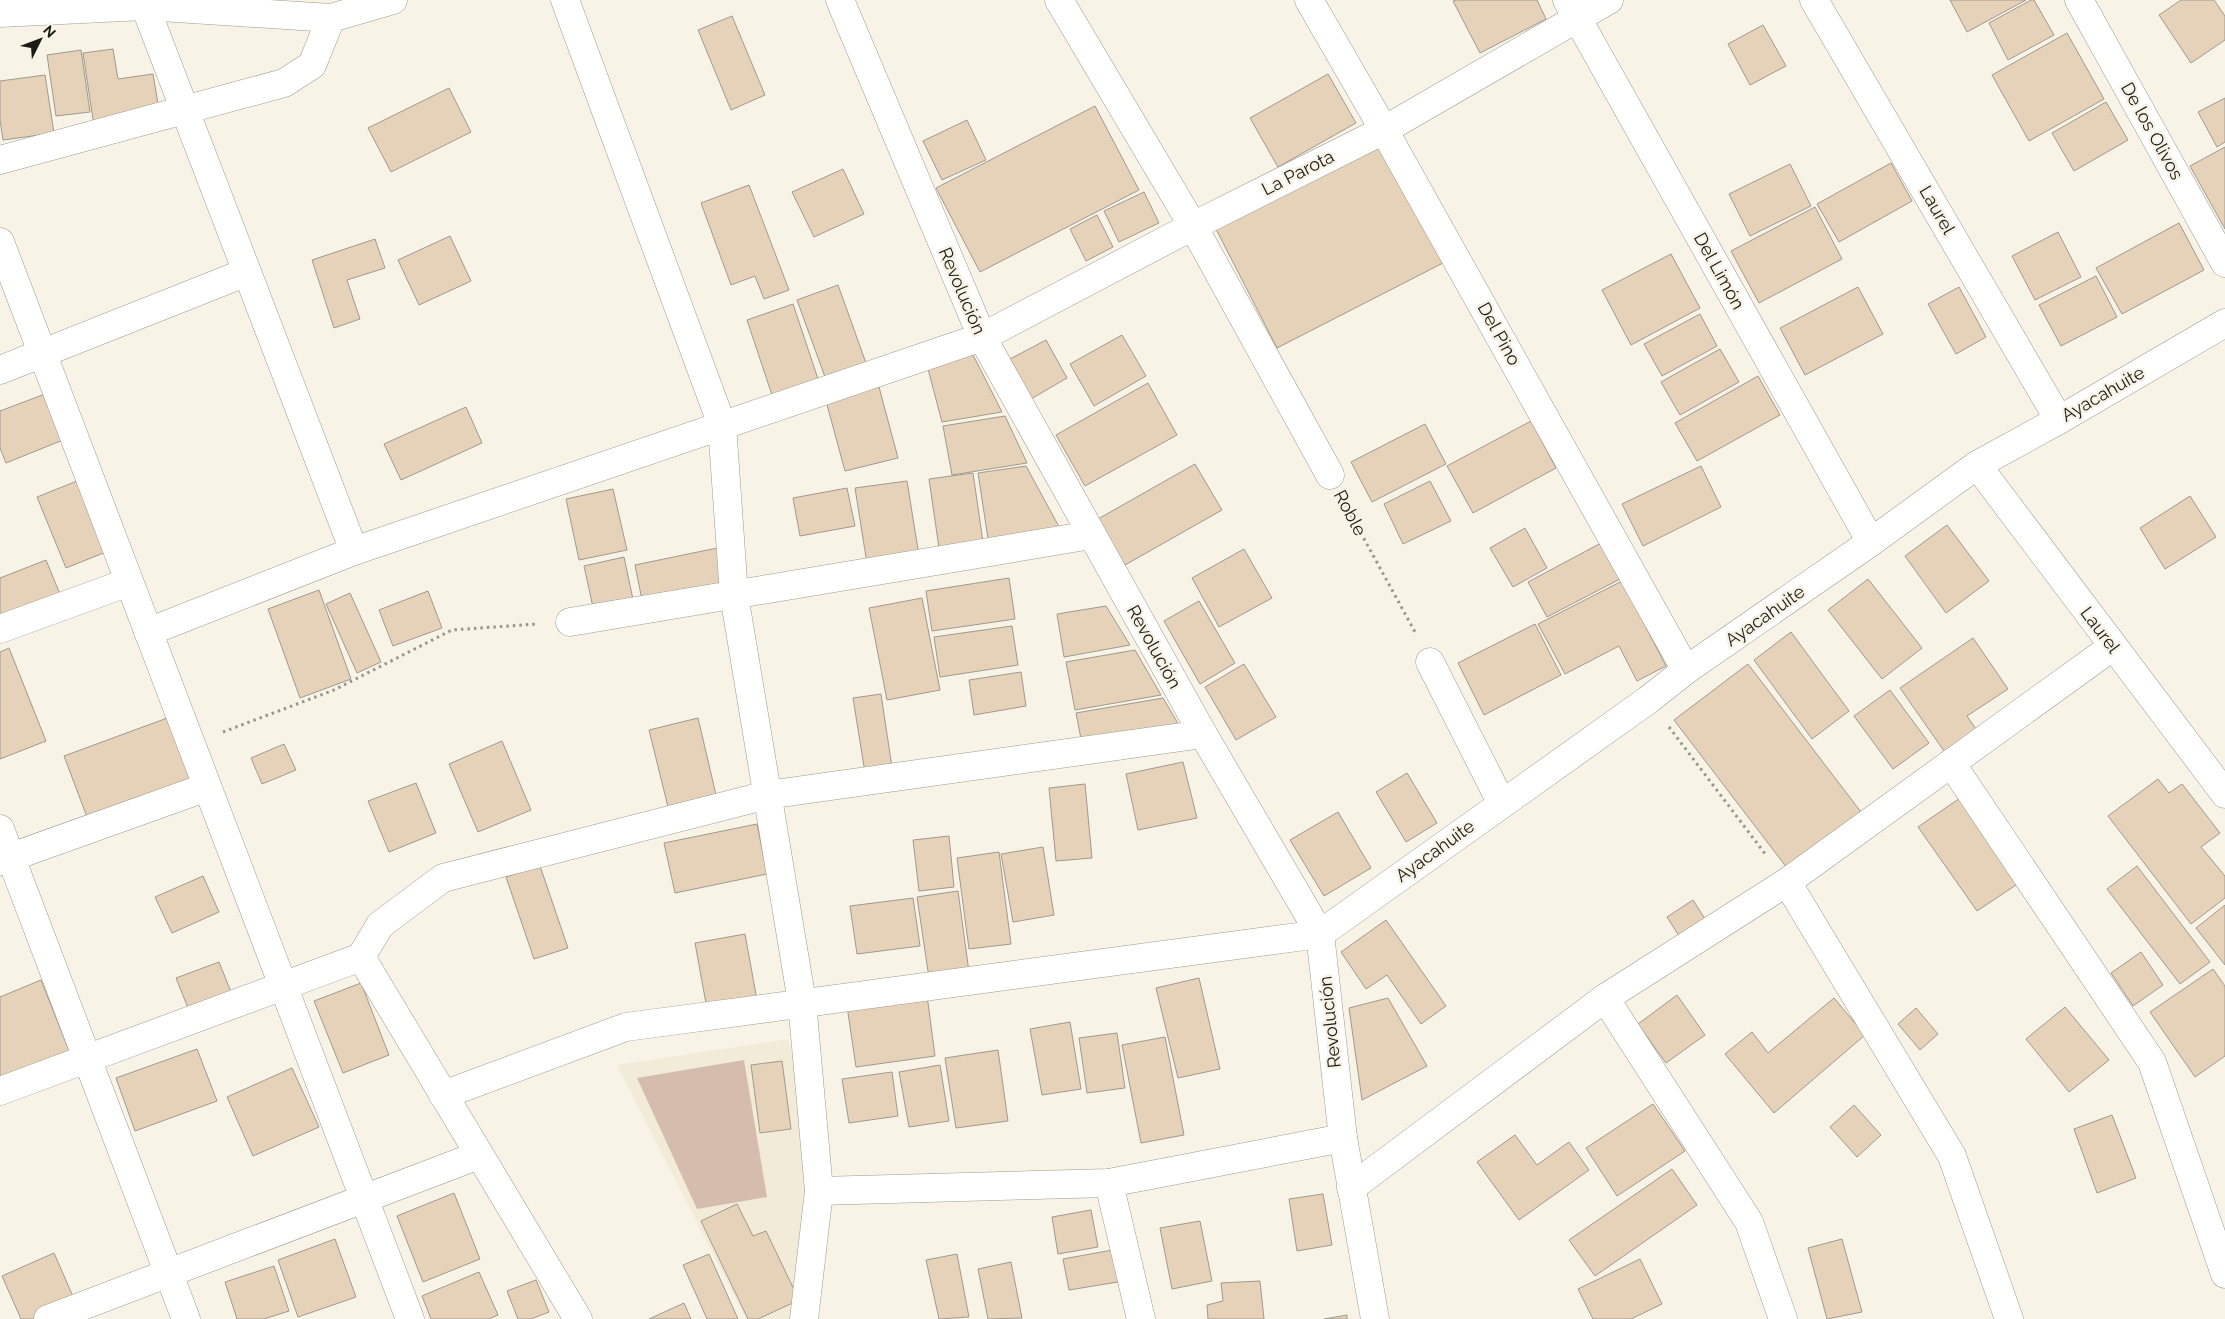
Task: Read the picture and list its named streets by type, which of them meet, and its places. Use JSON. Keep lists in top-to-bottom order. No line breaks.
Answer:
{"streets":{"street":["De los Olivos","La Parota","Laurel","Del Limón","Revolución","Del Pino","Ayacahuite","Roble"]},"crossings":[["La Parota","Del Limón"],["La Parota","Revolución"],["La Parota","Del Pino"],["La Parota","Roble"],["Laurel","Ayacahuite"],["Del Limón","Ayacahuite"],["Revolución","Ayacahuite"],["Del Pino","Ayacahuite"]],"north":"top right"}
